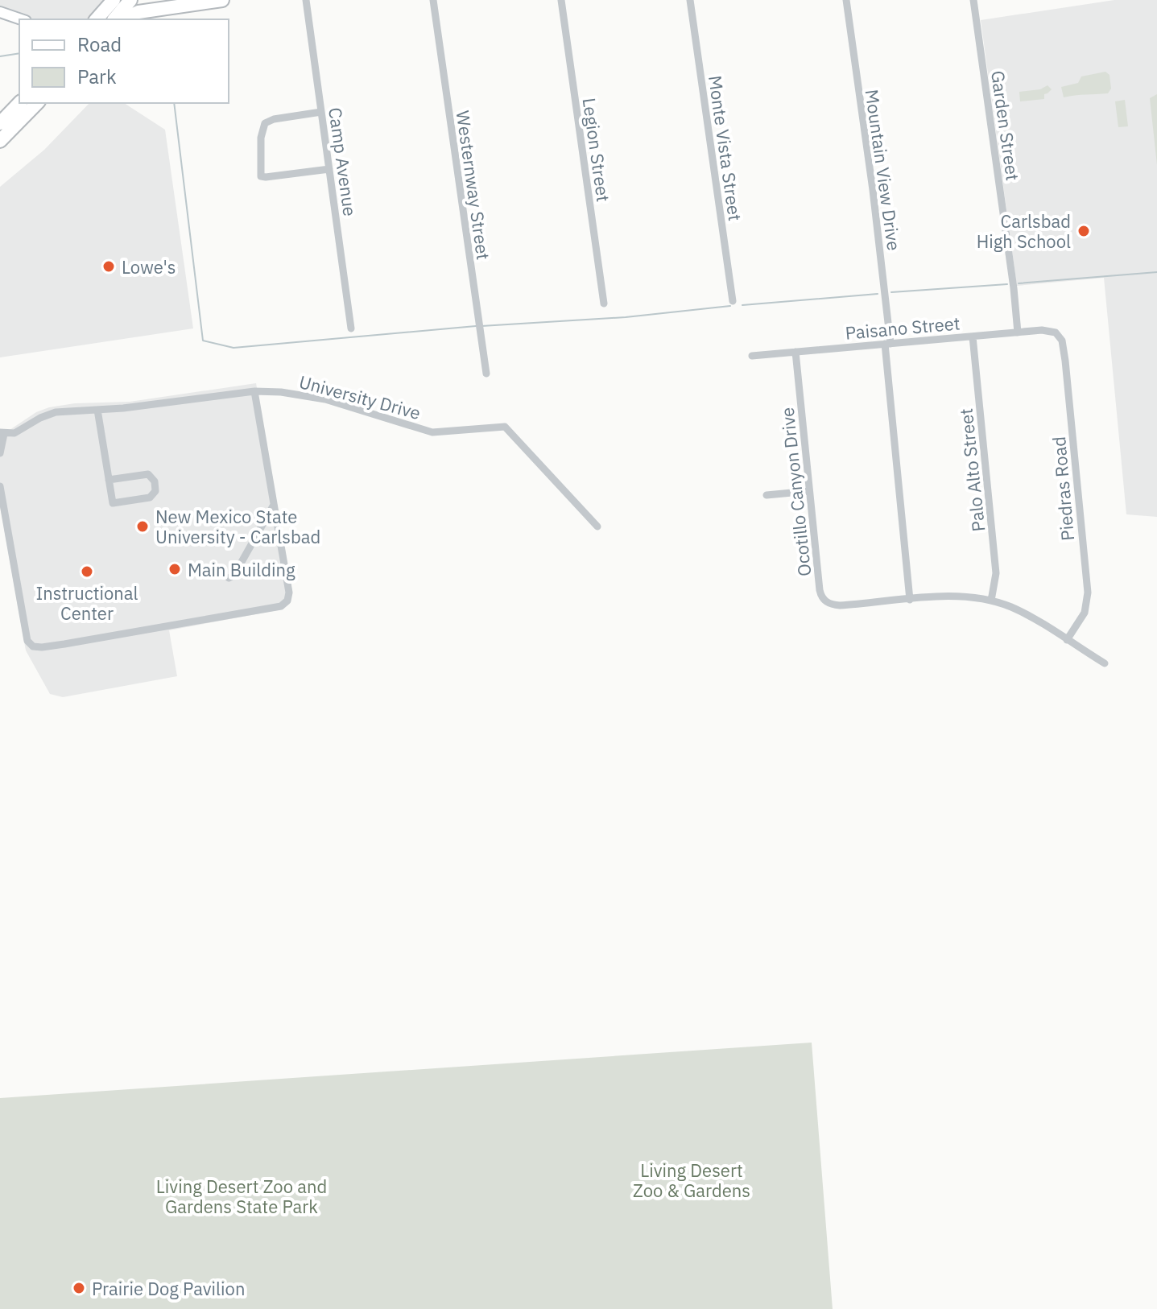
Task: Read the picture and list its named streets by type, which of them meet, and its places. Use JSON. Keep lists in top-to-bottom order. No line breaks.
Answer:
{"streets":{"street":["Garden Street","Monte Vista Street","Legion Street","Camp Avenue","Mountain View Drive","Westernway Street","Paisano Street","University Drive","Palo Alto Street","Piedras Road","Ocotillo Canyon Drive"]},"crossings":[["Garden Street","Paisano Street"],["Mountain View Drive","Paisano Street"],["Mountain View Drive","Ocotillo Canyon Drive"],["Paisano Street","Palo Alto Street"],["Paisano Street","Piedras Road"],["Paisano Street","Ocotillo Canyon Drive"],["Palo Alto Street","Ocotillo Canyon Drive"],["Piedras Road","Ocotillo Canyon Drive"]],"parks":["Living Desert Zoo & Gardens","Living Desert Zoo and Gardens State Park"],"places":["Carlsbad High School","Lowe's","New Mexico State University - Carlsbad","Main Building","Instructional Center","Prairie Dog Pavilion"],"legend":["Road","Park"]}
